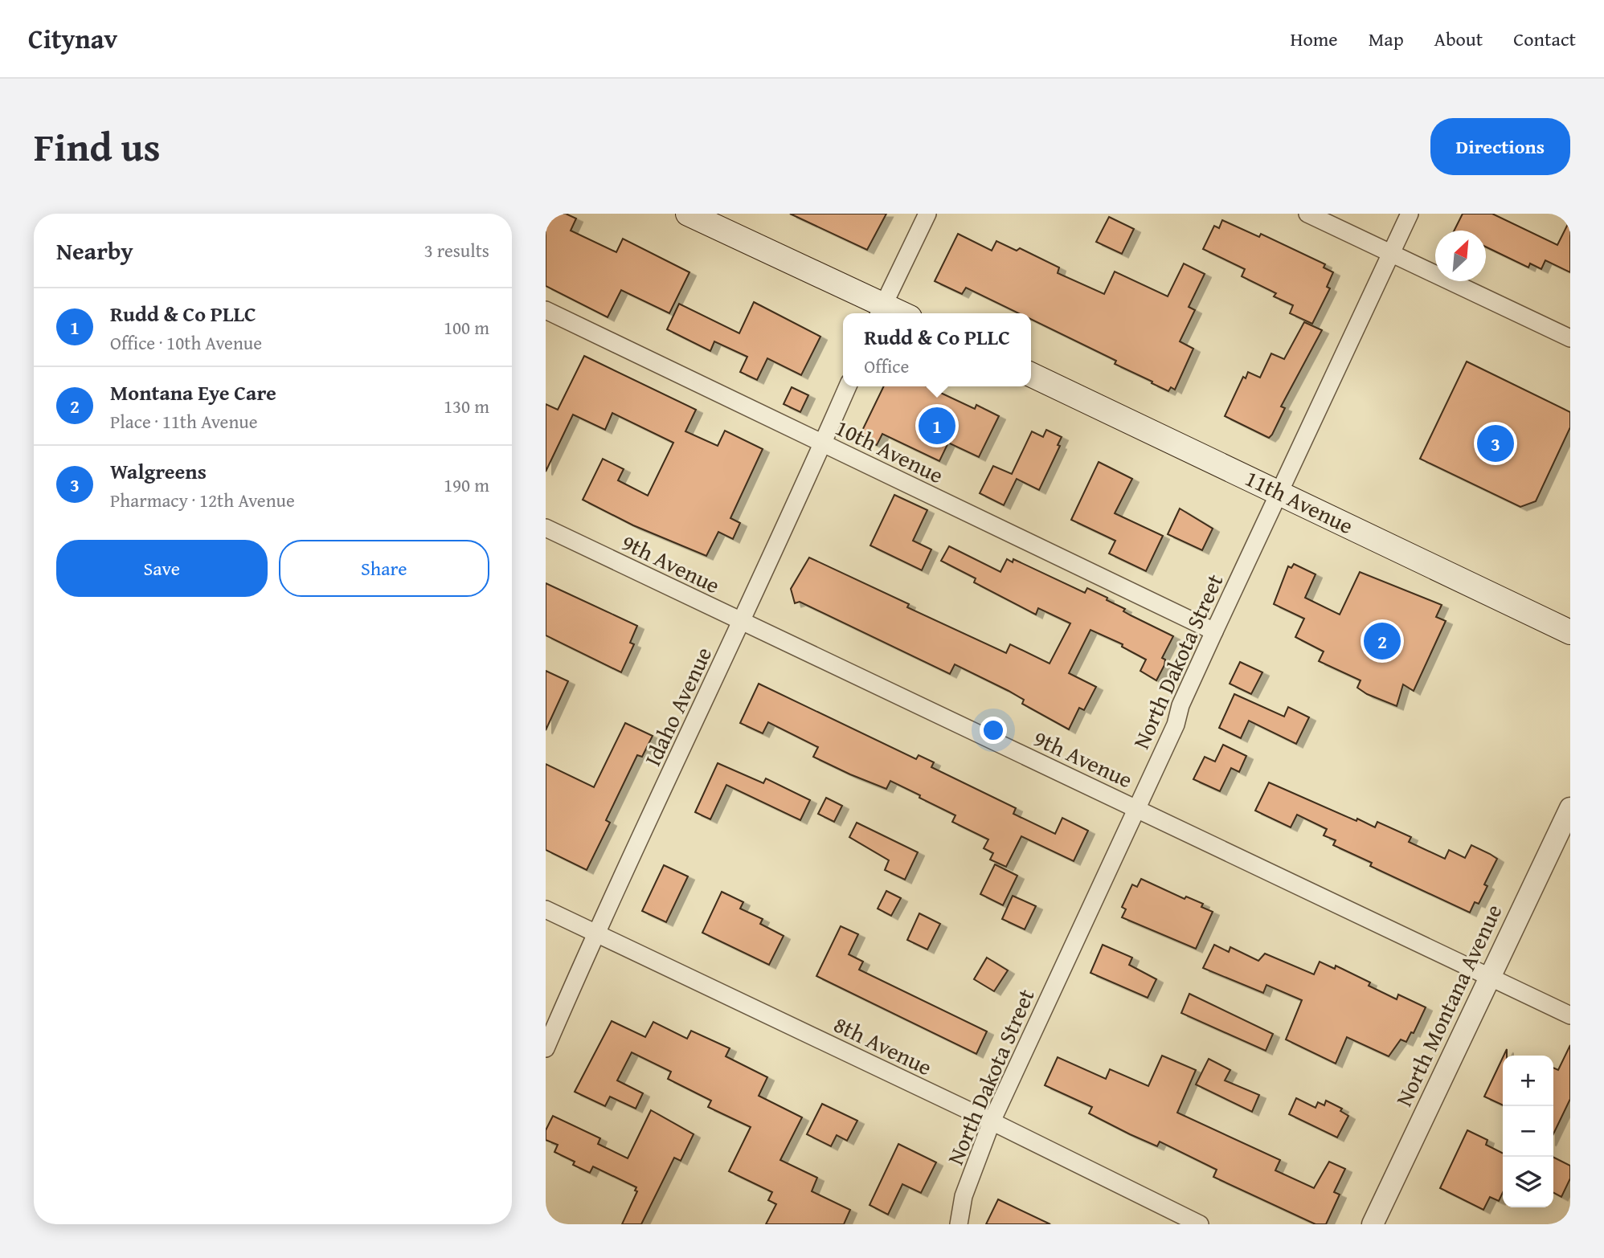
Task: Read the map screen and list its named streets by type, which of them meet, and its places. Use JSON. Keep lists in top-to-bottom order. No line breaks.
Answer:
{"streets":{"main road":["11th Avenue"],"street":["10th Avenue","9th Avenue","North Dakota Street","Idaho Avenue","North Montana Avenue","8th Avenue"]},"crossings":[["10th Avenue","North Dakota Street"],["10th Avenue","Idaho Avenue"],["11th Avenue","North Dakota Street"],["9th Avenue","North Dakota Street"],["9th Avenue","Idaho Avenue"],["9th Avenue","North Montana Avenue"],["North Dakota Street","8th Avenue"],["Idaho Avenue","8th Avenue"]],"north":"top right","page":{"header":"Citynav","nav":["Home","Map","About","Contact"],"title":"Find us","buttons":["Directions",["Save","Share"]],"heading":["Nearby","3 results"],"list":[{"mark":"1","name":"Rudd & Co PLLC","note":"Office · 10th Avenue","value":"100 m"},{"mark":"2","name":"Montana Eye Care","note":"Place · 11th Avenue","value":"130 m"},{"mark":"3","name":"Walgreens","note":"Pharmacy · 12th Avenue","value":"190 m"}],"popup":["Rudd & Co PLLC","Office"],"pins":["1","3","2"],"map_buttons":["+","−"]}}
